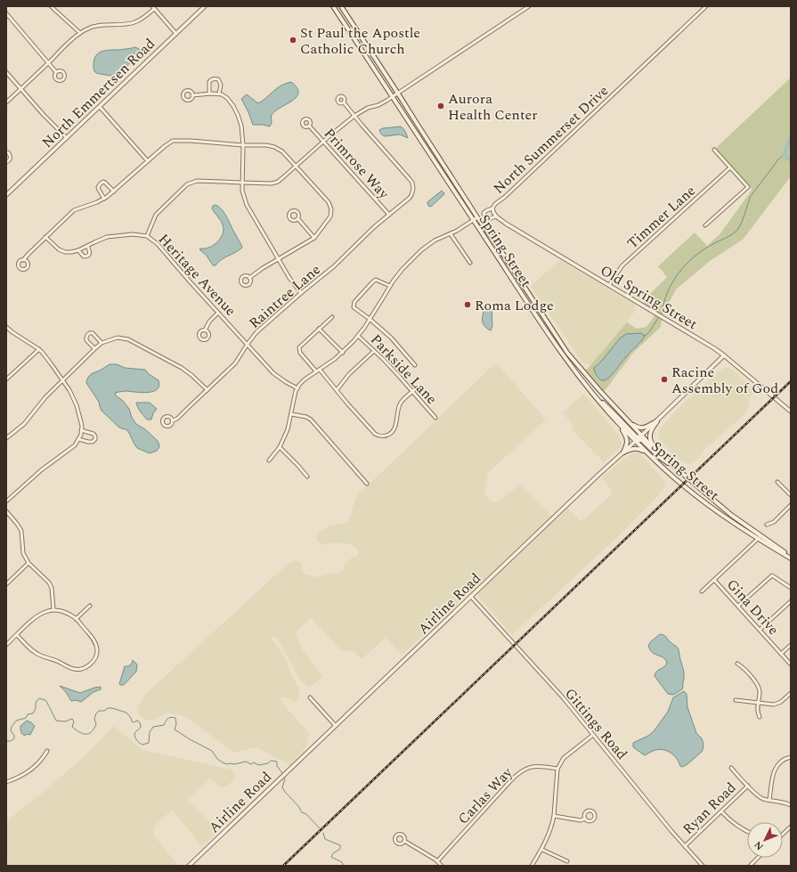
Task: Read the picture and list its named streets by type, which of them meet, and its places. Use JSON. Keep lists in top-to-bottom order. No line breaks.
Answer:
{"streets":{"main road":["Spring Street"],"street":["North Emmertsen Road","North Summerset Drive","Primrose Way","Timmer Lane","Heritage Avenue","Raintree Lane","Old Spring Street","Parkside Lane","Airline Road","Gina Drive","Gittings Road","Carlas Way","Ryan Road"]},"crossings":[["North Summerset Drive","Old Spring Street"],["Primrose Way","Raintree Lane"],["Timmer Lane","Old Spring Street"],["Spring Street","Airline Road"],["Heritage Avenue","Raintree Lane"],["Old Spring Street","Airline Road"],["Airline Road","Gittings Road"],["Gittings Road","Ryan Road"]],"places":["St Paul the Apostle Catholic Church","Aurora Health Center","Roma Lodge","Racine Assembly of God"],"north":"bottom left"}
